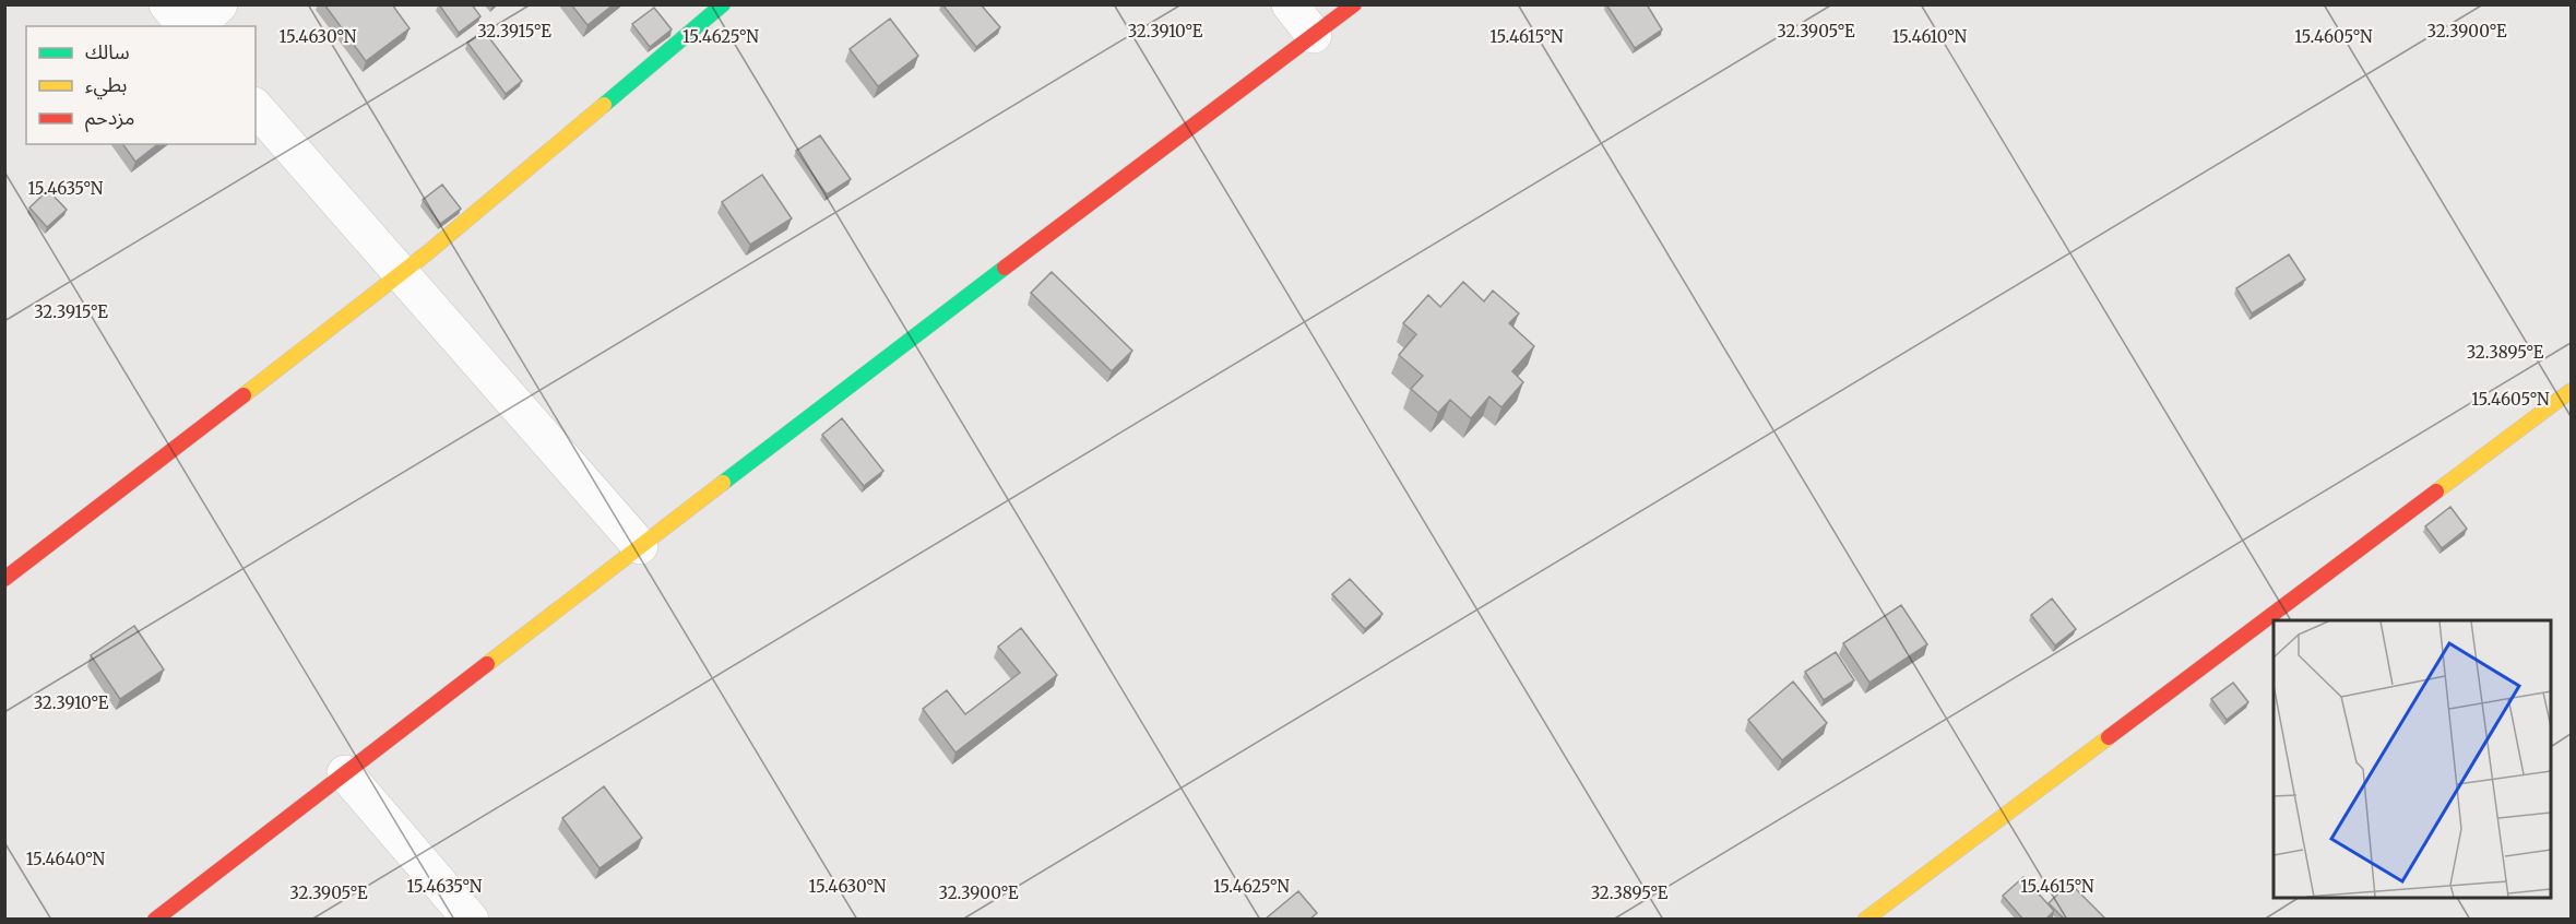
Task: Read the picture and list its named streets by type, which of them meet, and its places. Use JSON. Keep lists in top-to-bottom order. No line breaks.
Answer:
{"legend":["سالك","بطيء","مزدحم"],"coordinates":["32.3915°E","32.3910°E","32.3905°E","32.3900°E","15.4610°N","15.4630°N","15.4625°N","15.4615°N","15.4605°N","15.4635°N","32.3895°E","15.4640°N"]}
